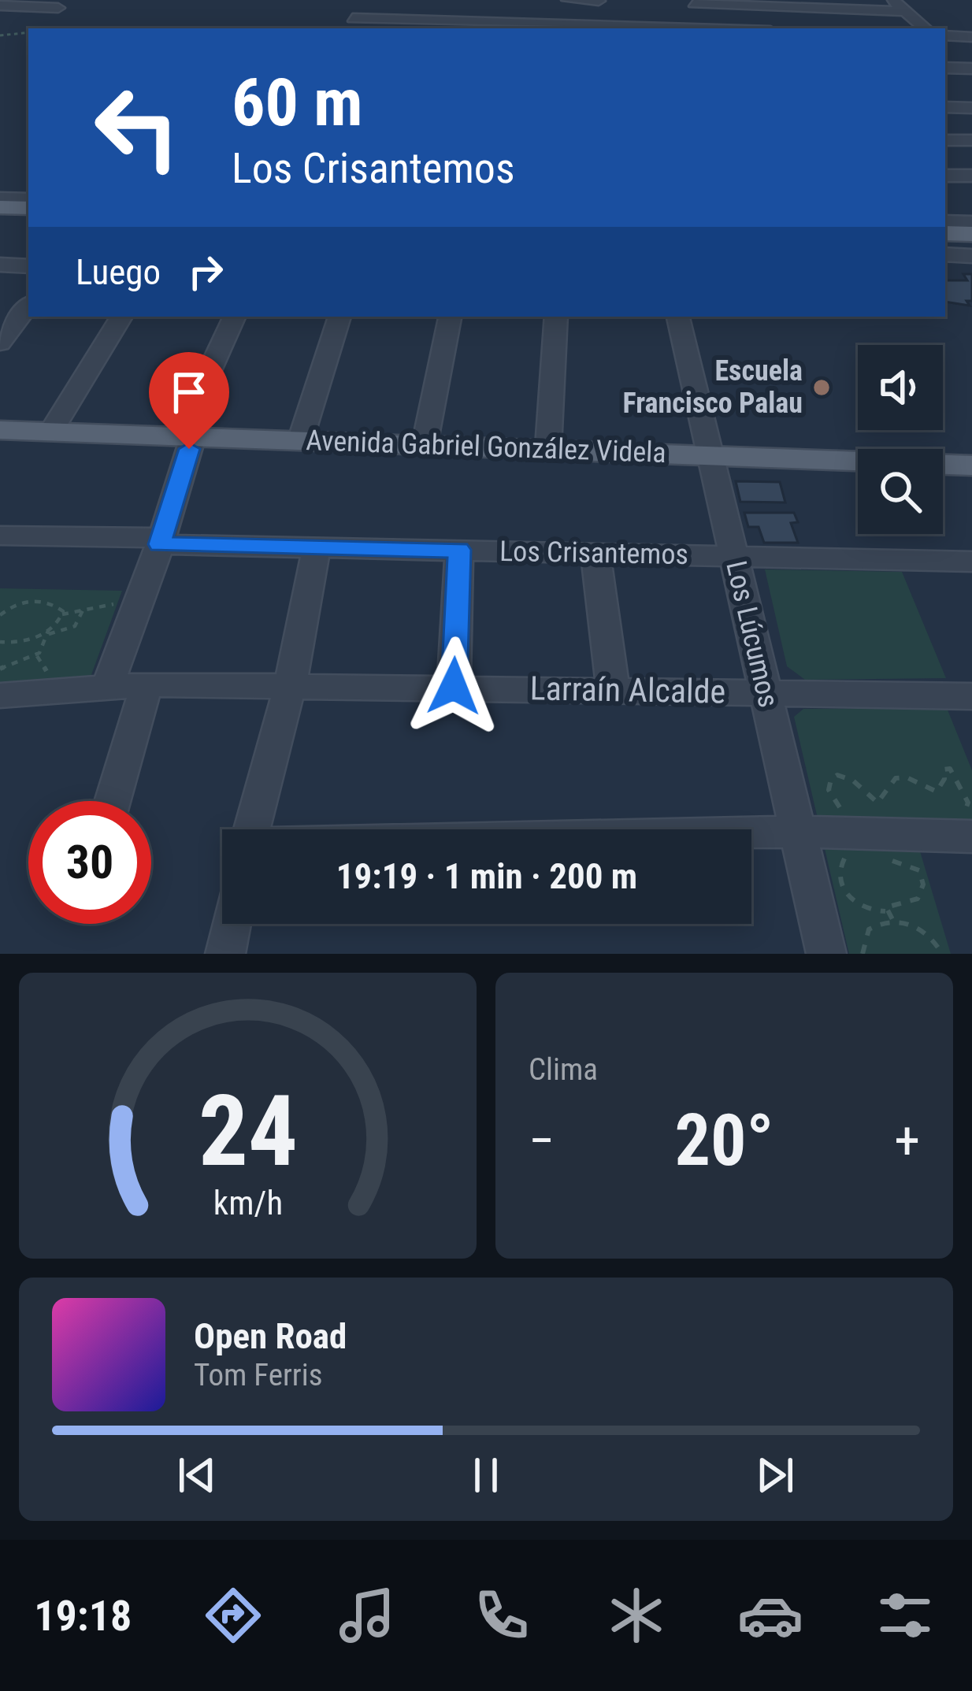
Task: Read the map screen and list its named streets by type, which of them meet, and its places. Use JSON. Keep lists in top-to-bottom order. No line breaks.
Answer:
{"streets":{"main road":["Avenida Gabriel González Videla"],"street":["Los Crisantemos","Los Lúcumos","Larraín Alcalde"]},"crossings":[["Avenida Gabriel González Videla","Los Lúcumos"],["Los Crisantemos","Los Lúcumos"],["Los Lúcumos","Larraín Alcalde"]],"places":["Escuela Francisco Palau"],"page":{"turn":["60 m","Los Crisantemos"],"then":"Luego","limit":"30","trip":"19:19 · 1 min · 200 m","tile":"Clima","heat":["−","20°","+"],"song":["Open Road","Tom Ferris"],"tabs":"19:18","gauge":["24","km/h"]}}
